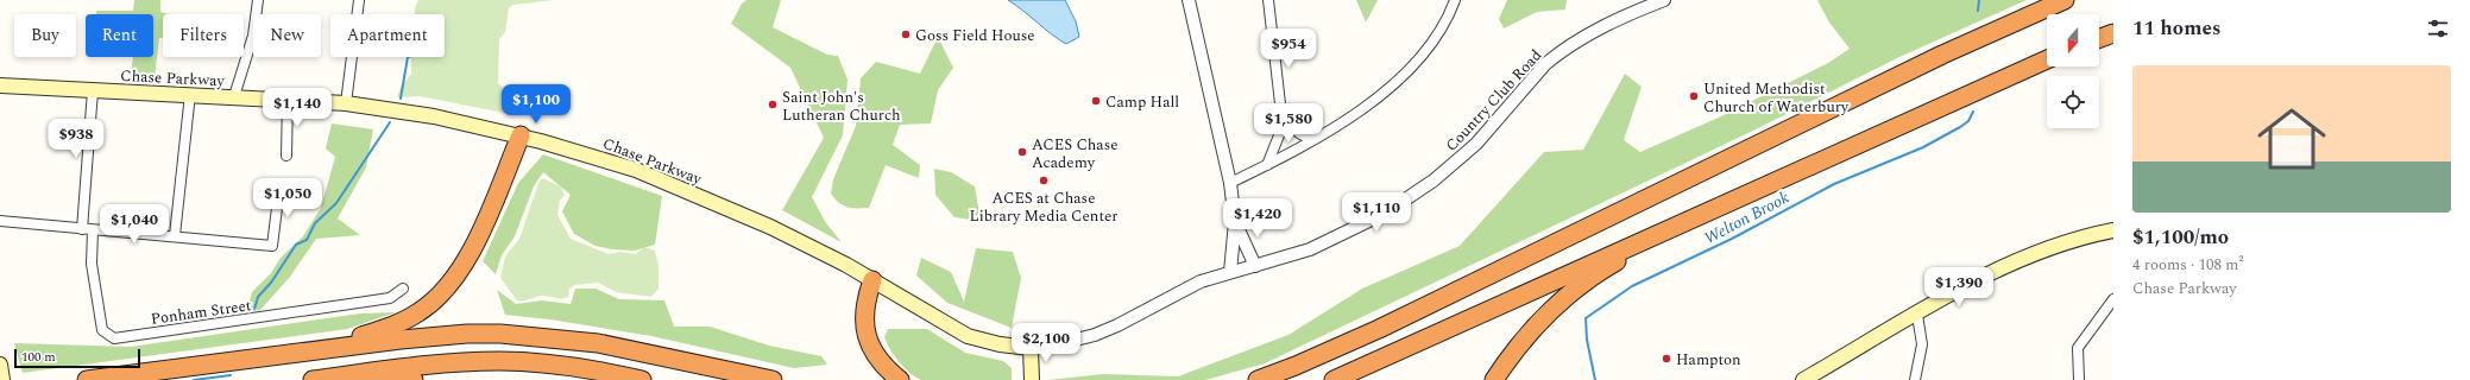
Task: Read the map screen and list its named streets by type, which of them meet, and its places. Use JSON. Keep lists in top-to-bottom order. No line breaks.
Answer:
{"streets":{"main road":["Chase Parkway"],"street":["Country Club Road","Ponham Street"]},"crossings":[["Chase Parkway","Country Club Road"],["Chase Parkway","Ponham Street"]],"water":["Welton Brook"],"places":["Goss Field House","United Methodist Church of Waterbury","Camp Hall","Saint John's Lutheran Church","ACES Chase Academy","ACES at Chase Library Media Center","Hampton"],"scale_bar":"100 m","north":"bottom","page":{"heading":"11 homes","chip":["Buy","Rent","Filters","New","Apartment"],"price":["$954","$1,100","$1,140","$1,580","$938","$1,050","$1,110","$1,420","$1,040","$1,390","$2,100"],"list":[{"name":"$1,100/mo","note":"4 rooms · 108 m² · Chase Parkway"}],"scale":"100 m"}}
